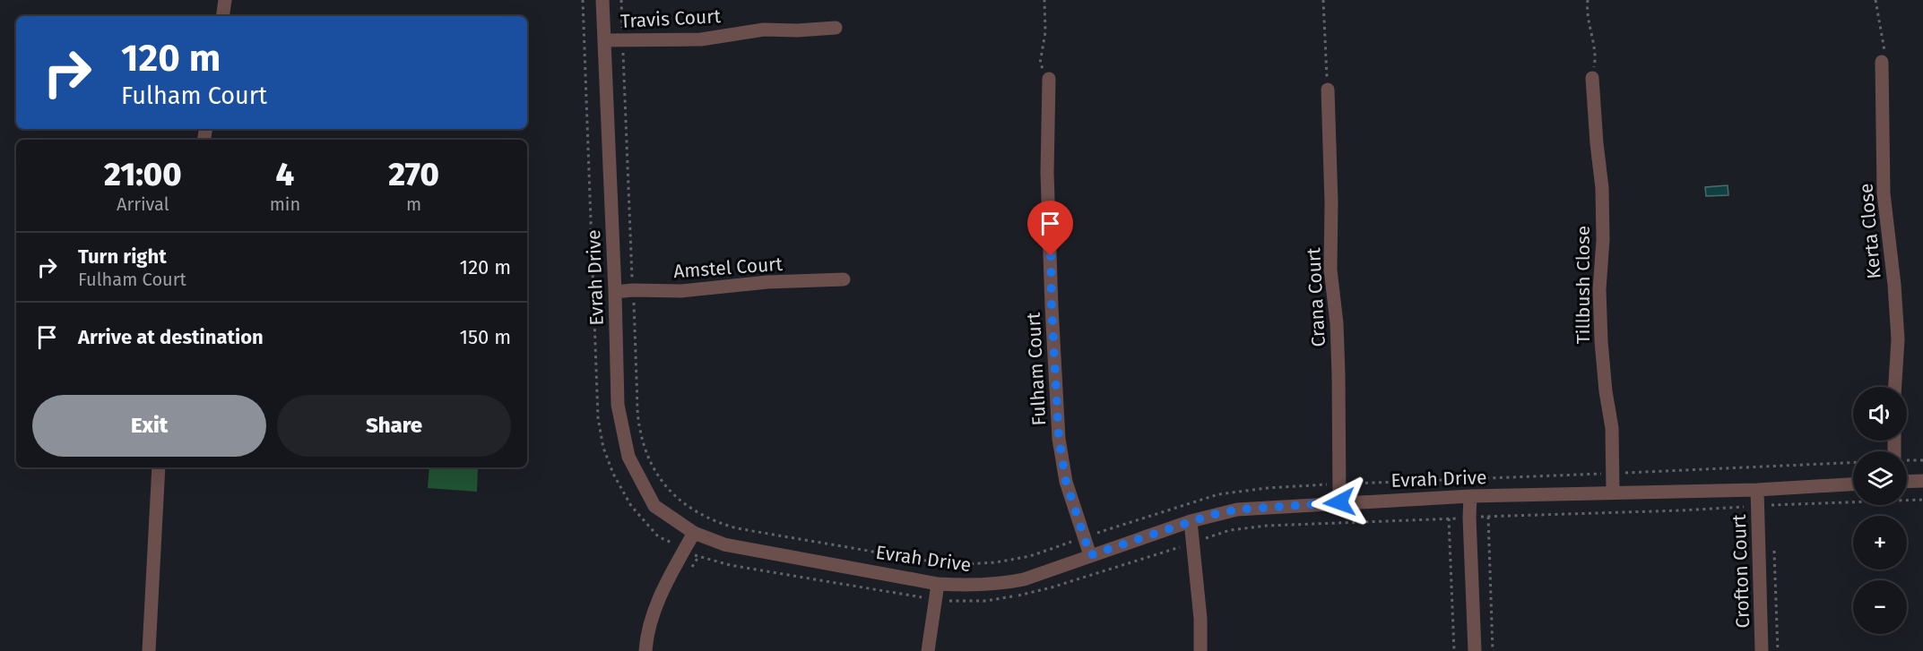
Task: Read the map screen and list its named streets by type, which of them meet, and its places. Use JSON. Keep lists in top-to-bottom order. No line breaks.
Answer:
{"streets":{"street":["Travis Court","Kerta Close","Amstel Court","Evrah Drive","Tillbush Close","Crana Court","Fulham Court","Crofton Court"]},"crossings":[["Travis Court","Evrah Drive"],["Amstel Court","Evrah Drive"],["Evrah Drive","Tillbush Close"],["Evrah Drive","Crana Court"],["Evrah Drive","Fulham Court"],["Evrah Drive","Crofton Court"]],"page":{"turn":["120 m","Fulham Court"],"eta":["21:00","Arrival","4","min","270","m"],"list":[{"name":"Turn right","note":"Fulham Court","value":"120 m"},{"name":"Arrive at destination","value":"150 m"}],"buttons":["Exit","Share"],"map_buttons":["+","−"]}}
